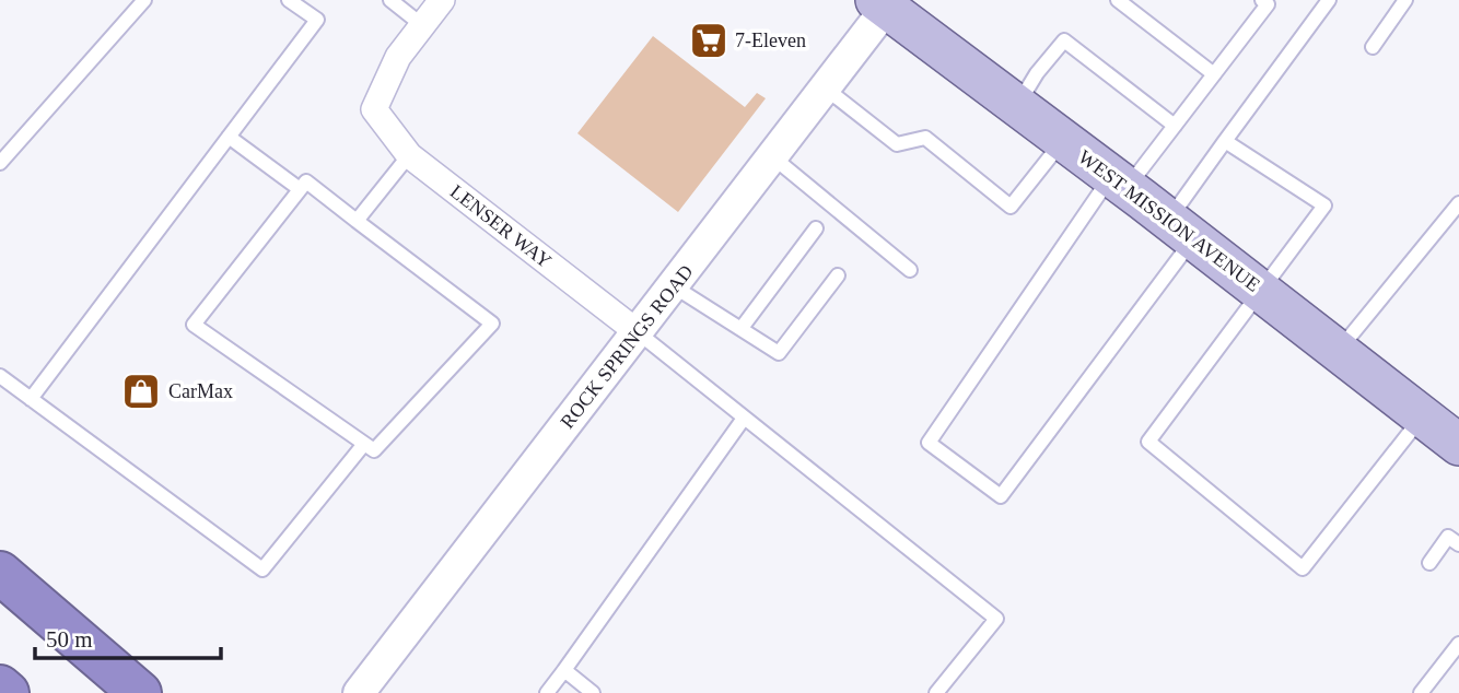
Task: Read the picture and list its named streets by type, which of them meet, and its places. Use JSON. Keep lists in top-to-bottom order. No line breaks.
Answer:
{"streets":{"main road":["WEST MISSION AVENUE"],"street":["LENSER WAY","ROCK SPRINGS ROAD"]},"crossings":[["WEST MISSION AVENUE","ROCK SPRINGS ROAD"],["LENSER WAY","ROCK SPRINGS ROAD"]],"places":{"supermarket":["7-Eleven"],"shop":["CarMax"]},"scale_bar":"50 m"}
